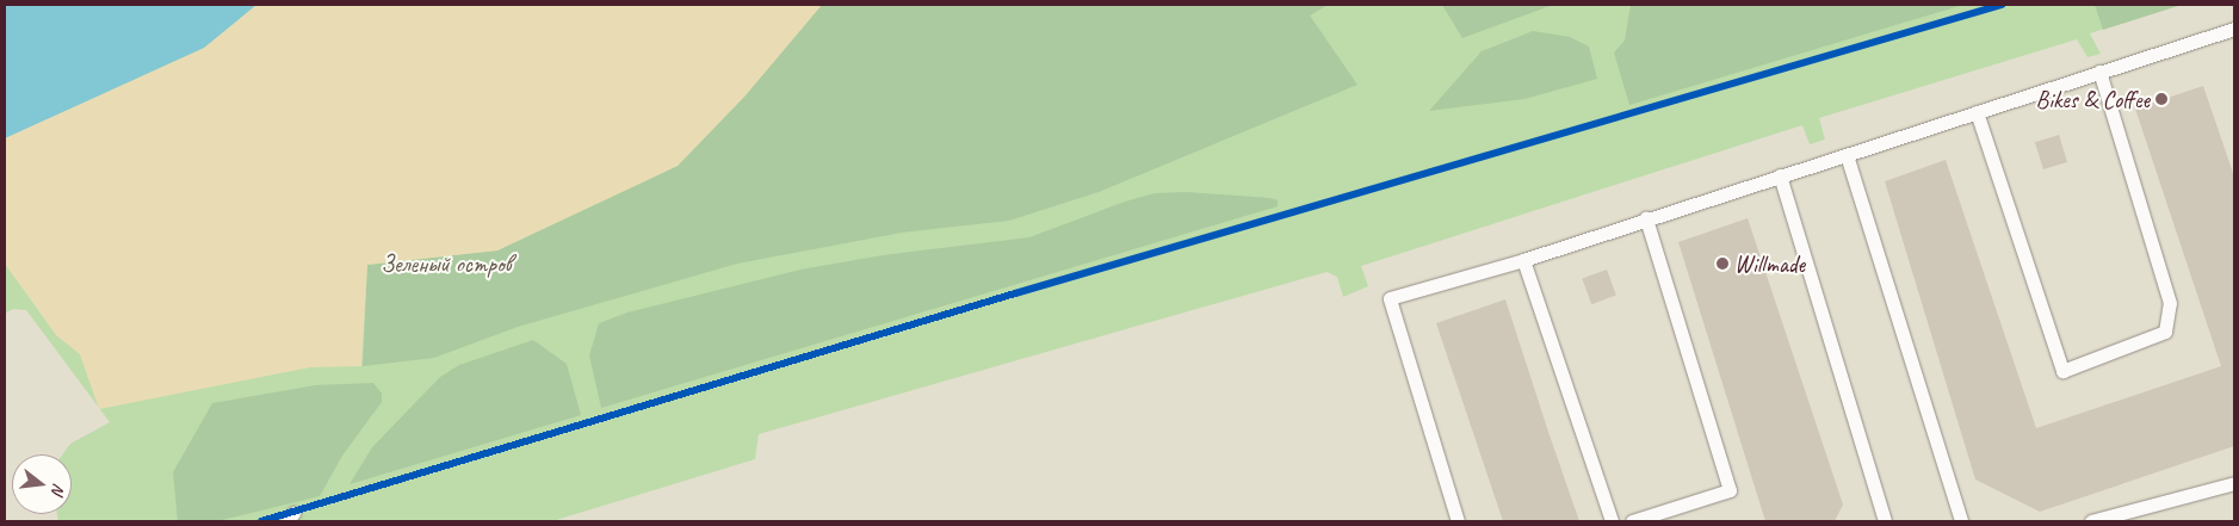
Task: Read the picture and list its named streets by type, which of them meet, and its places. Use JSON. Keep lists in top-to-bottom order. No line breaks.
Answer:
{"parks":["Зеленый остров"],"places":["Bikes & Coffee","Willmade"],"north":"right"}
